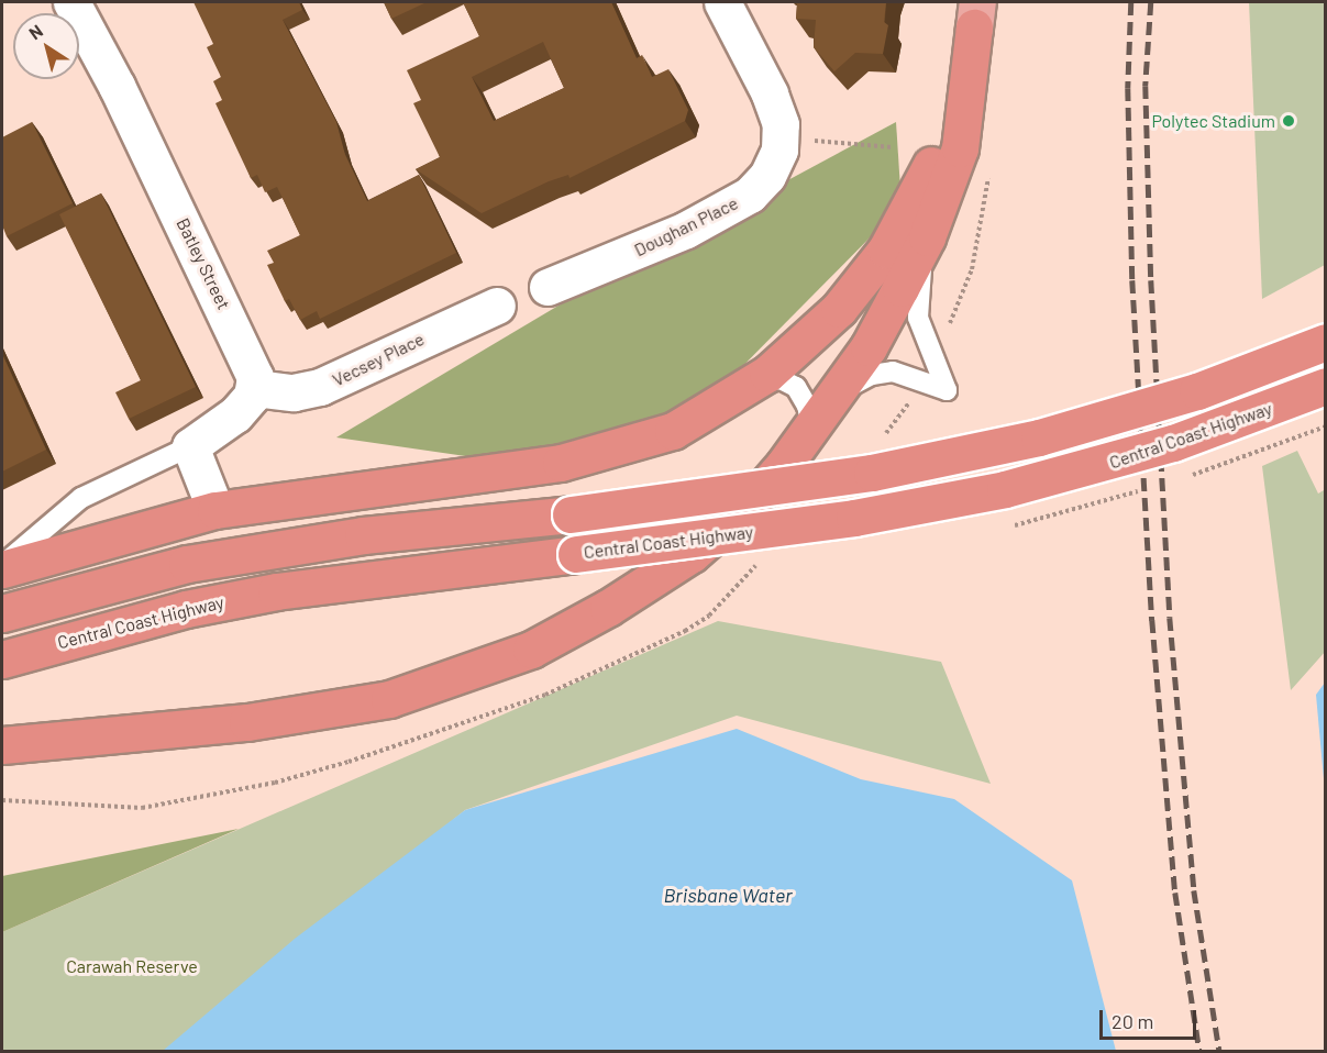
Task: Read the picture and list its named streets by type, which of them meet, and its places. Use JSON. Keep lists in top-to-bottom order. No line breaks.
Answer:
{"streets":{"highway":["Central Coast Highway"],"street":["Doughan Place","Batley Street","Vecsey Place"]},"crossings":[["Batley Street","Vecsey Place"]],"water":["Brisbane Water"],"parks":["Carawah Reserve"],"places":["Polytec Stadium"],"scale_bar":"20 m","north":"top left"}
